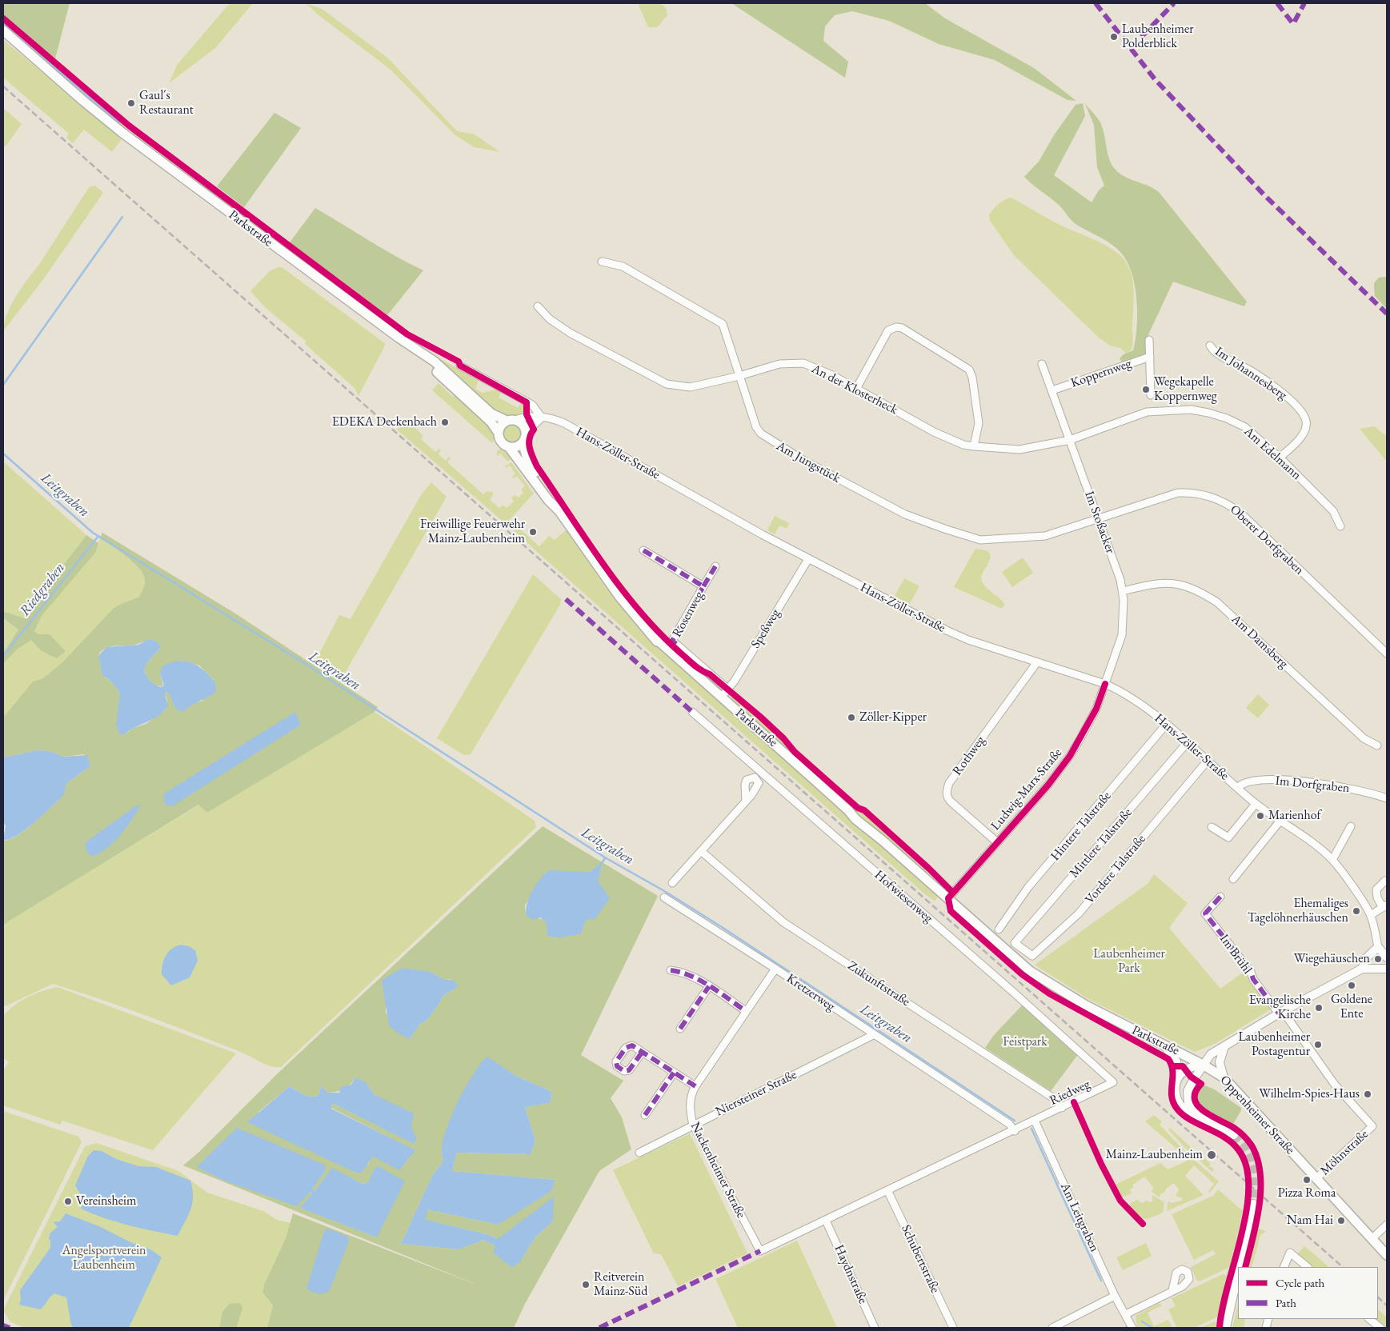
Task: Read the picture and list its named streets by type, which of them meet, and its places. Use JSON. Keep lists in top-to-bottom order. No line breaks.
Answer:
{"streets":{"main road":["Parkstraße","Oppenheimer Straße"],"street":["Koppernweg","Im Johannesberg","An der Klosterheck","Hans-Zöller-Straße","Am Edelmann","Am Jungstück","Im Stoßacker","Oberer Dorfgraben","Rosenweg","Speßweg","Am Damsberg","Rothweg","Im Dorfgraben","Ludwig-Marx-Straße","Hintere Talstraße","Mittlere Talstraße","Vordere Talstraße","Hofwiesenweg","Im Brühl","Zukunftstraße","Kretzerweg","Riedweg","Niersteiner Straße","Möhnstraße","Nackenheimer Straße","Am Leitgraben","Schubertstraße","Haydnstraße"]},"crossings":[["Parkstraße","Hans-Zöller-Straße"],["Parkstraße","Speßweg"],["Parkstraße","Ludwig-Marx-Straße"],["Parkstraße","Oppenheimer Straße"],["Koppernweg","Im Stoßacker"],["Im Johannesberg","Am Edelmann"],["An der Klosterheck","Am Edelmann"],["An der Klosterheck","Am Jungstück"],["An der Klosterheck","Im Stoßacker"],["Hans-Zöller-Straße","Im Stoßacker"],["Hans-Zöller-Straße","Speßweg"],["Hans-Zöller-Straße","Rothweg"],["Hans-Zöller-Straße","Im Dorfgraben"],["Hans-Zöller-Straße","Ludwig-Marx-Straße"],["Hans-Zöller-Straße","Hintere Talstraße"],["Hans-Zöller-Straße","Mittlere Talstraße"],["Hans-Zöller-Straße","Vordere Talstraße"],["Am Edelmann","Im Stoßacker"],["Am Jungstück","Im Stoßacker"],["Am Jungstück","Oberer Dorfgraben"],["Im Stoßacker","Oberer Dorfgraben"],["Im Stoßacker","Am Damsberg"],["Im Stoßacker","Ludwig-Marx-Straße"],["Rosenweg","Speßweg"],["Rothweg","Ludwig-Marx-Straße"],["Mittlere Talstraße","Vordere Talstraße"],["Hofwiesenweg","Riedweg"],["Im Brühl","Möhnstraße"],["Zukunftstraße","Riedweg"],["Kretzerweg","Riedweg"],["Kretzerweg","Niersteiner Straße"],["Kretzerweg","Nackenheimer Straße"],["Riedweg","Nackenheimer Straße"],["Riedweg","Am Leitgraben"],["Riedweg","Schubertstraße"],["Riedweg","Haydnstraße"],["Niersteiner Straße","Nackenheimer Straße"],["Oppenheimer Straße","Möhnstraße"]],"water":["Leitgraben","Riedgraben"],"parks":["Laubenheimer Park","Feistpark","Angelsportverein Laubenheim"],"places":["Laubenheimer Polderblick","Gaul´s Restaurant","Wegekapelle Koppernweg","EDEKA Deckenbach","Freiwillige Feuerwehr Mainz-Laubenheim","Zöller-Kipper","Marienhof","Ehemaliges Tagelöhnerhäuschen","Wiegehäuschen","Goldene Ente","Evangelische Kirche","Laubenheimer Postagentur","Wilhelm-Spies-Haus","Mainz-Laubenheim","Pizza Roma","Vereinsheim","Nam Hai","Reitverein Mainz-Süd"],"legend":["Cycle path","Path"]}
